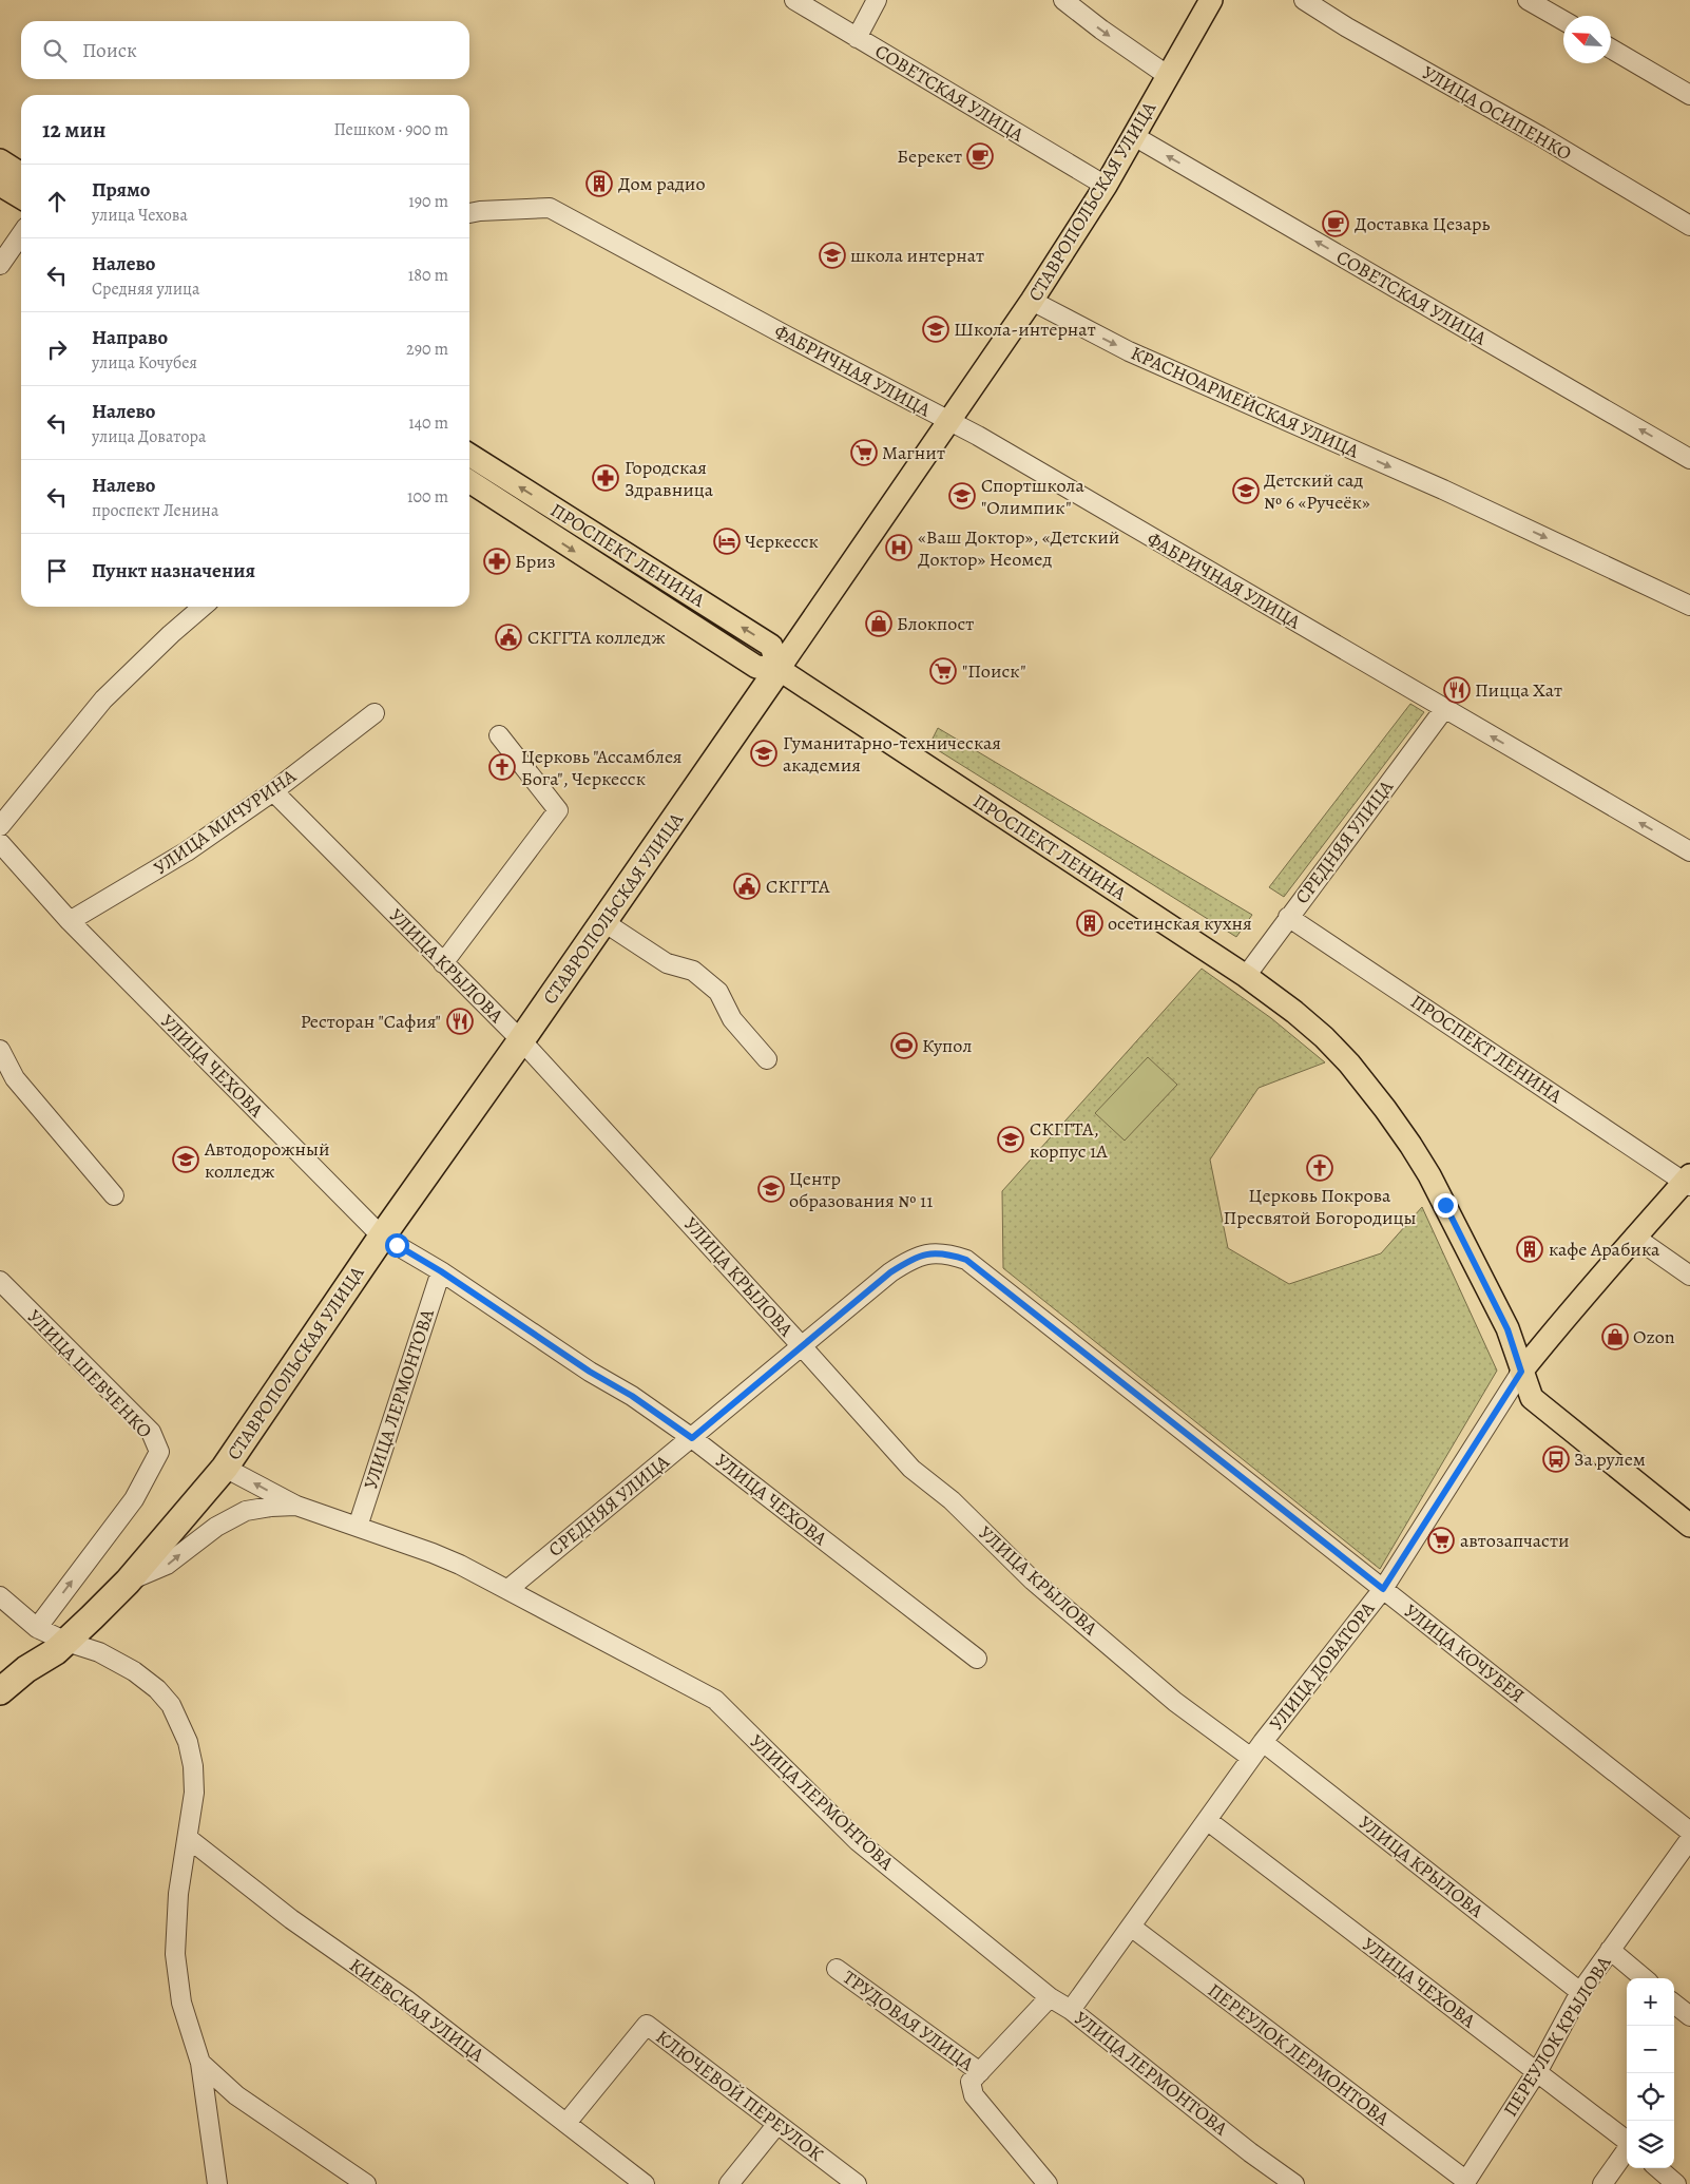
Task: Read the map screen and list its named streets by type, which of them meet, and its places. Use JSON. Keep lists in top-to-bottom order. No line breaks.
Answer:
{"streets":{"highway":["СТАВРОПОЛЬСКАЯ УЛИЦА"],"main road":["ПРОСПЕКТ ЛЕНИНА","УЛИЦА ДОВАТОРА"],"street":["СОВЕТСКАЯ УЛИЦА","УЛИЦА ОСИПЕНКО","ФАБРИЧНАЯ УЛИЦА","КРАСНОАРМЕЙСКАЯ УЛИЦА","УЛИЦА МИЧУРИНА","СРЕДНЯЯ УЛИЦА","УЛИЦА КРЫЛОВА","УЛИЦА ЧЕХОВА","УЛИЦА ШЕВЧЕНКО","УЛИЦА ЛЕРМОНТОВА","УЛИЦА КОЧУБЕЯ","КИЕВСКАЯ УЛИЦА","ТРУДОВАЯ УЛИЦА","ПЕРЕУЛОК КРЫЛОВА","ПЕРЕУЛОК ЛЕРМОНТОВА","КЛЮЧЕВОЙ ПЕРЕУЛОК"]},"crossings":[["СОВЕТСКАЯ УЛИЦА","СТАВРОПОЛЬСКАЯ УЛИЦА"],["СТАВРОПОЛЬСКАЯ УЛИЦА","ФАБРИЧНАЯ УЛИЦА"],["СТАВРОПОЛЬСКАЯ УЛИЦА","КРАСНОАРМЕЙСКАЯ УЛИЦА"],["СТАВРОПОЛЬСКАЯ УЛИЦА","ПРОСПЕКТ ЛЕНИНА"],["СТАВРОПОЛЬСКАЯ УЛИЦА","УЛИЦА КРЫЛОВА"],["СТАВРОПОЛЬСКАЯ УЛИЦА","УЛИЦА ЧЕХОВА"],["СТАВРОПОЛЬСКАЯ УЛИЦА","УЛИЦА ЛЕРМОНТОВА"],["ФАБРИЧНАЯ УЛИЦА","СРЕДНЯЯ УЛИЦА"],["ПРОСПЕКТ ЛЕНИНА","СРЕДНЯЯ УЛИЦА"],["ПРОСПЕКТ ЛЕНИНА","УЛИЦА ДОВАТОРА"],["УЛИЦА МИЧУРИНА","УЛИЦА КРЫЛОВА"],["УЛИЦА МИЧУРИНА","УЛИЦА ЧЕХОВА"],["СРЕДНЯЯ УЛИЦА","УЛИЦА КРЫЛОВА"],["СРЕДНЯЯ УЛИЦА","УЛИЦА ЧЕХОВА"],["СРЕДНЯЯ УЛИЦА","УЛИЦА ЛЕРМОНТОВА"],["СРЕДНЯЯ УЛИЦА","УЛИЦА КОЧУБЕЯ"],["УЛИЦА КРЫЛОВА","УЛИЦА ДОВАТОРА"],["УЛИЦА КРЫЛОВА","ПЕРЕУЛОК КРЫЛОВА"],["УЛИЦА ЧЕХОВА","УЛИЦА ЛЕРМОНТОВА"],["УЛИЦА ЧЕХОВА","УЛИЦА ДОВАТОРА"],["УЛИЦА ЧЕХОВА","ПЕРЕУЛОК КРЫЛОВА"],["УЛИЦА ЛЕРМОНТОВА","УЛИЦА ДОВАТОРА"],["УЛИЦА ЛЕРМОНТОВА","ТРУДОВАЯ УЛИЦА"],["УЛИЦА КОЧУБЕЯ","УЛИЦА ДОВАТОРА"],["УЛИЦА ДОВАТОРА","ПЕРЕУЛОК ЛЕРМОНТОВА"],["КИЕВСКАЯ УЛИЦА","КЛЮЧЕВОЙ ПЕРЕУЛОК"],["ПЕРЕУЛОК КРЫЛОВА","ПЕРЕУЛОК ЛЕРМОНТОВА"]],"one_way":["СОВЕТСКАЯ УЛИЦА","КРАСНОАРМЕЙСКАЯ УЛИЦА"],"places":{"cafe":["Берекет","Доставка Цезарь"],"building":["Дом радио","осетинская кухня","кафе Арабика"],"school or university":["школа интернат","Школа-интернат","Детский сад № 6 «Ручеёк»","Спортшкола \"Олимпик\"","Гуманитарно-техническая академия","СКГГТА, корпус 1А","Автодорожный колледж","Центр образования № 11"],"supermarket":["Магнит","\"Поиск\"","автозапчасти"],"pharmacy":["Городская Здравница","Бриз"],"hotel":["Черкесск"],"hospital":["«Ваш Доктор», «Детский Доктор» Неомед"],"shop":["Блокпост","Ozon"],"public building":["СКГГТА колледж","СКГГТА"],"restaurant":["Пицца Хат","Ресторан \"Сафия\""],"church":["Церковь \"Ассамблея Бога\", Черкесск","Церковь Покрова Пресвятой Богородицы"],"sports":["Купол"],"bus stop":["За рулем"]},"north":"top left","page":{"search":"Поиск","heading":["12 мин","Пешком · 900 m"],"list":[["Прямо","улица Чехова","190 m"],["Налево","Средняя улица","180 m"],["Направо","улица Кочубея","290 m"],["Налево","улица Доватора","140 m"],["Налево","проспект Ленина","100 m"],"Пункт назначения"],"map_buttons":["+","−"]}}
